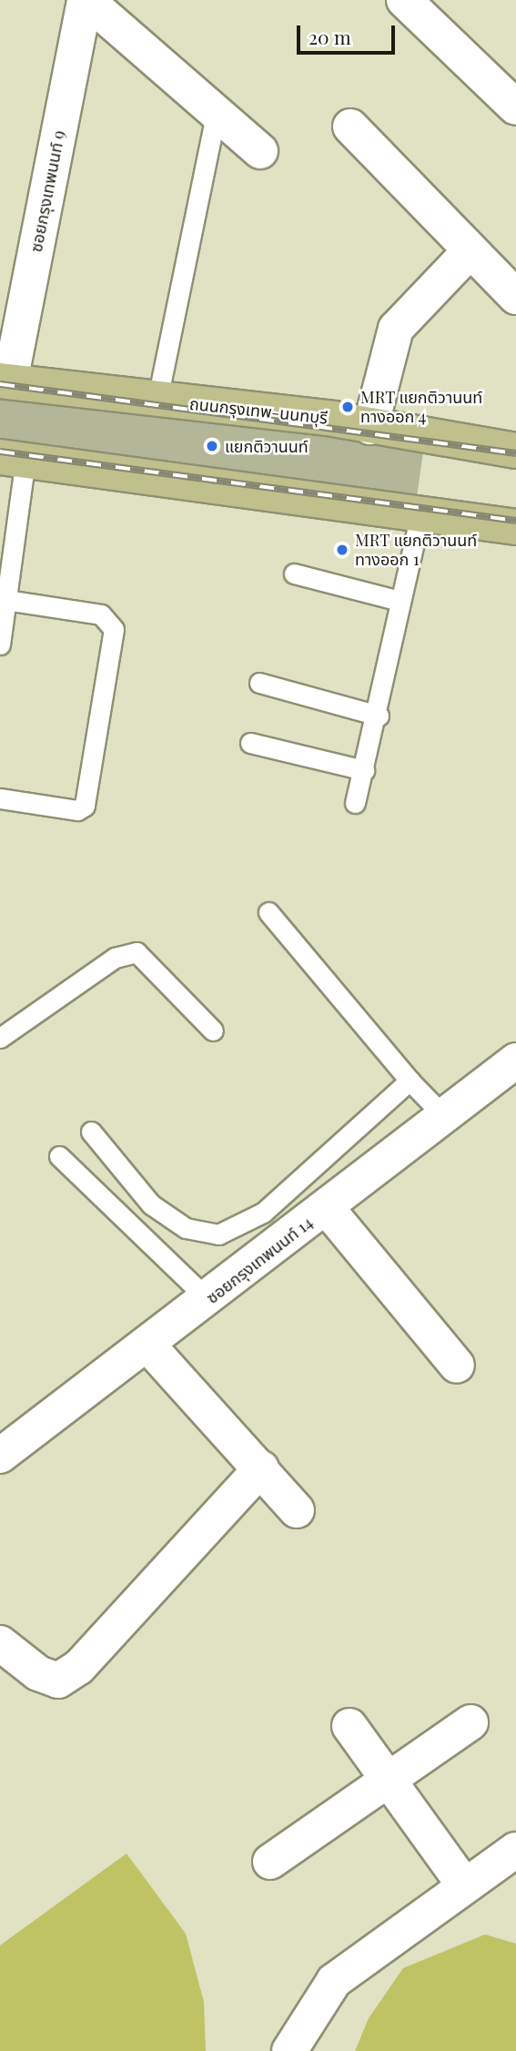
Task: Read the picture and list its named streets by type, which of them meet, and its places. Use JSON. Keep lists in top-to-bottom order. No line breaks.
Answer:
{"streets":{"main road":["ถนนกรุงเทพ-นนทบุรี"],"street":["ซอยกรุงเทพนนท์ 9","ซอยกรุงเทพนนท์ 14"]},"crossings":[["ซอยกรุงเทพนนท์ 9","ถนนกรุงเทพ-นนทบุรี"]],"places":["MRT แยกติวานนท์ ทางออก 4","แยกติวานนท์","MRT แยกติวานนท์ ทางออก 1"],"scale_bar":"20 m"}
